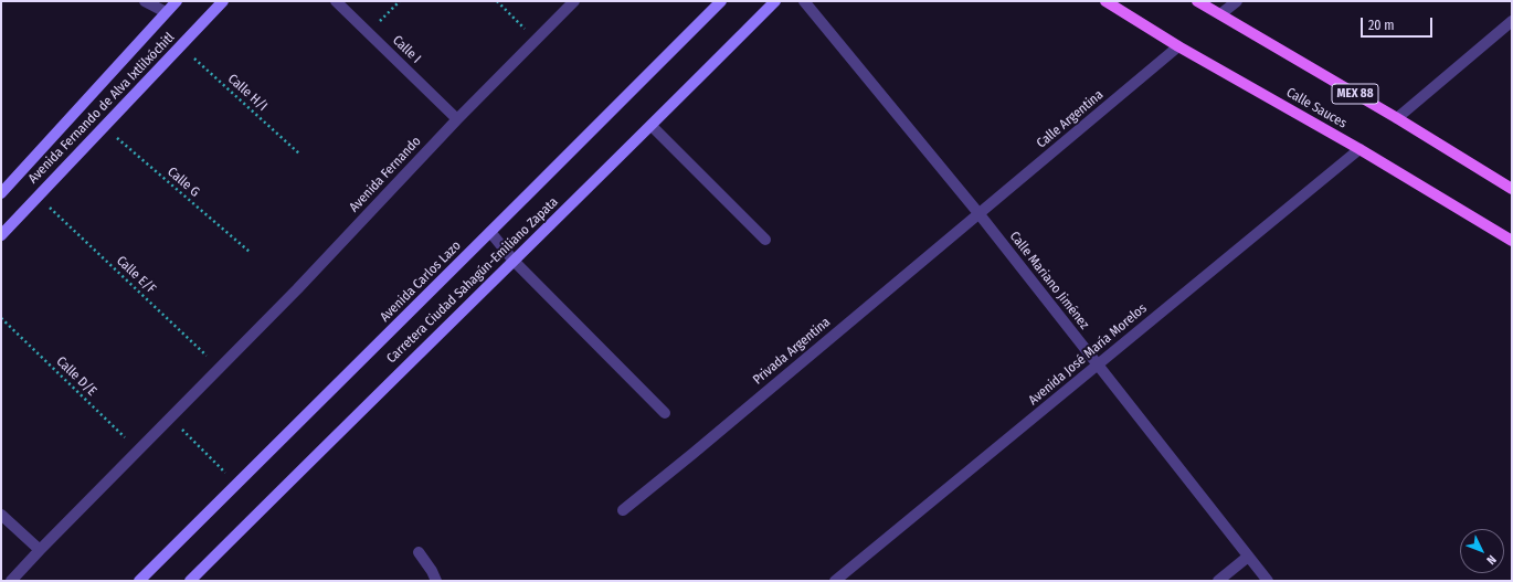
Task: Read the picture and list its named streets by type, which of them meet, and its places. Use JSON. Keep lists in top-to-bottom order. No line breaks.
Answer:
{"streets":{"main road":["MEX 88","Avenida Fernando de Alva Ixtlilxóchitl","Calle Sauces","Carretera Ciudad Sahagún-Emiliano Zapata","Avenida Carlos Lazo"],"street":["Calle I","Calle Argentina","Avenida Fernando","Calle Mariano Jiménez","Privada Argentina","Avenida José María Morelos"],"path":["Calle H/I","Calle G","Calle E/F","Calle D/E"]},"crossings":[["Calle I","Avenida Fernando"],["Calle H/I","Avenida Fernando de Alva Ixtlilxóchitl"],["Avenida Fernando de Alva Ixtlilxóchitl","Calle G"],["Avenida Fernando de Alva Ixtlilxóchitl","Calle E/F"],["Calle Sauces","Calle Argentina"],["Calle Sauces","Avenida José María Morelos"],["Calle Argentina","Calle Mariano Jiménez"],["Calle Argentina","Privada Argentina"],["Avenida Fernando","Calle E/F"],["Avenida Fernando","Calle D/E"],["Calle Mariano Jiménez","Privada Argentina"],["Calle Mariano Jiménez","Avenida José María Morelos"]],"scale_bar":"20 m","north":"bottom right"}
